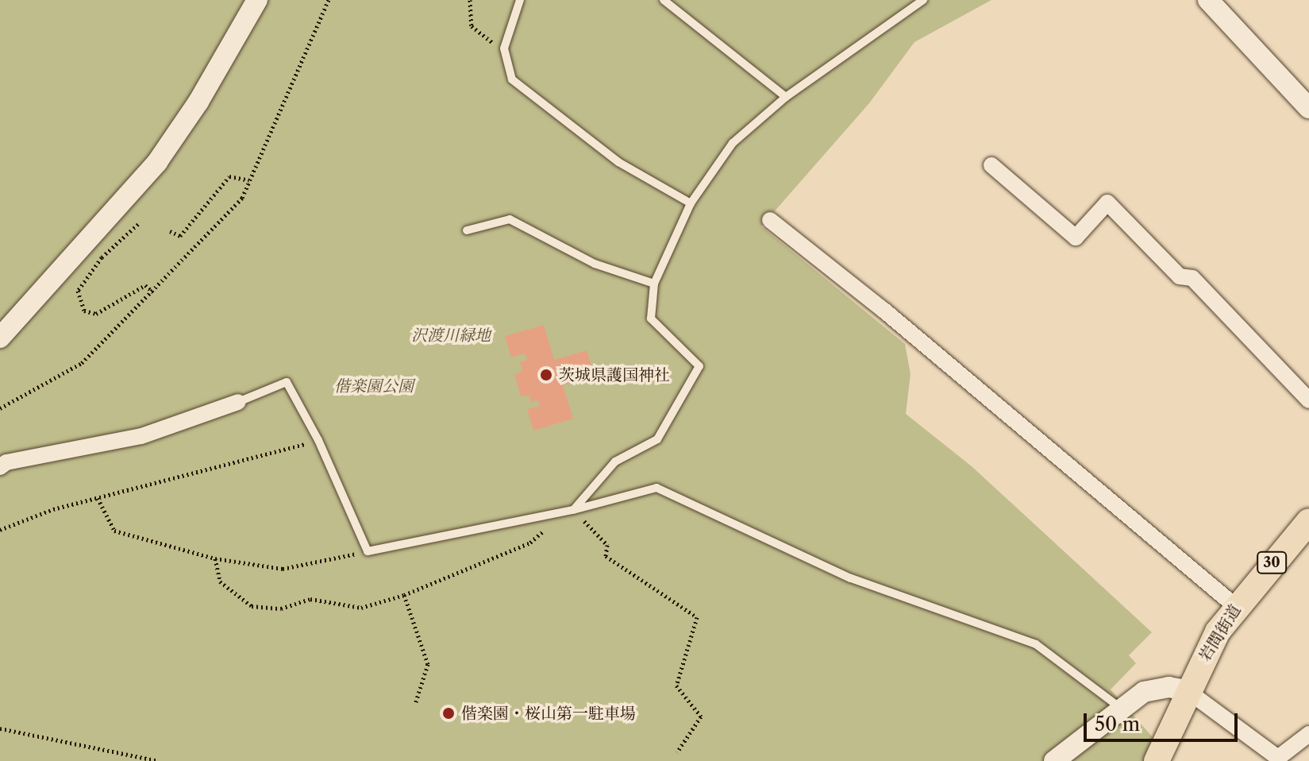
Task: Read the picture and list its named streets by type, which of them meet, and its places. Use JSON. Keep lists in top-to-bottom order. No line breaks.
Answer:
{"streets":{"main road":["30","岩間街道"]},"parks":["沢渡川緑地","偕楽園公園"],"places":["茨城県護国神社","偕楽園・桜山第一駐車場"],"scale_bar":"50 m"}
